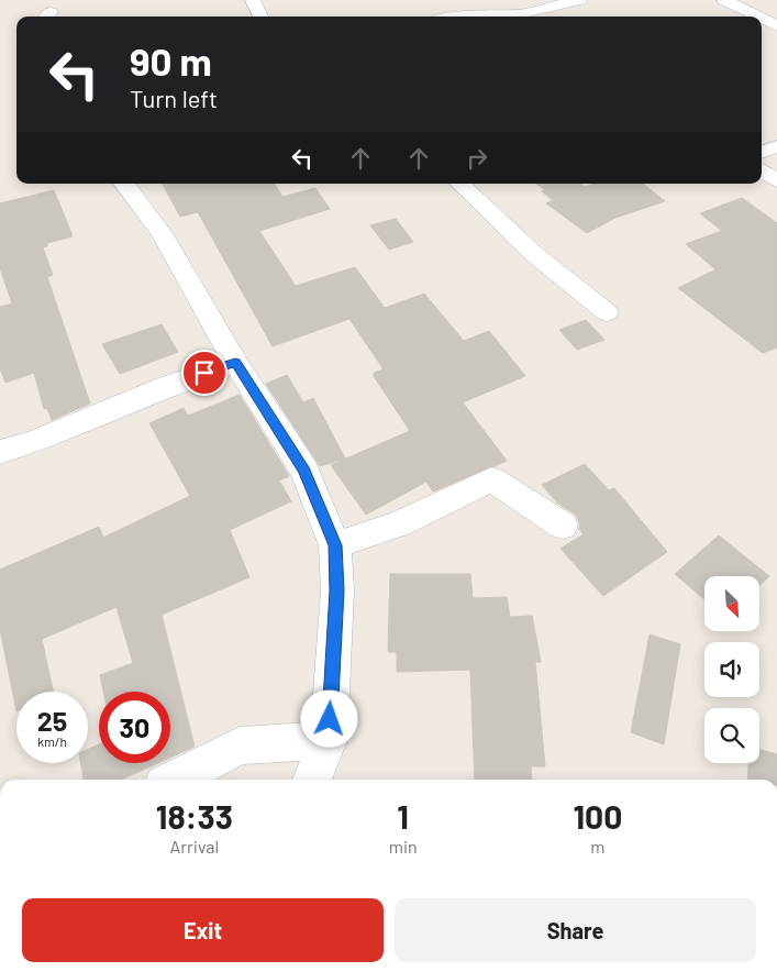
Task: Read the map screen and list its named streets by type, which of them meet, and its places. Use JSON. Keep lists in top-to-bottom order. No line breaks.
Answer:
{"north":"bottom right","page":{"turn":["90 m","Turn left"],"speed":"25 km/h","limit":"30","eta":["18:33","Arrival","1","min","100","m"],"buttons":["Exit","Share"]}}
